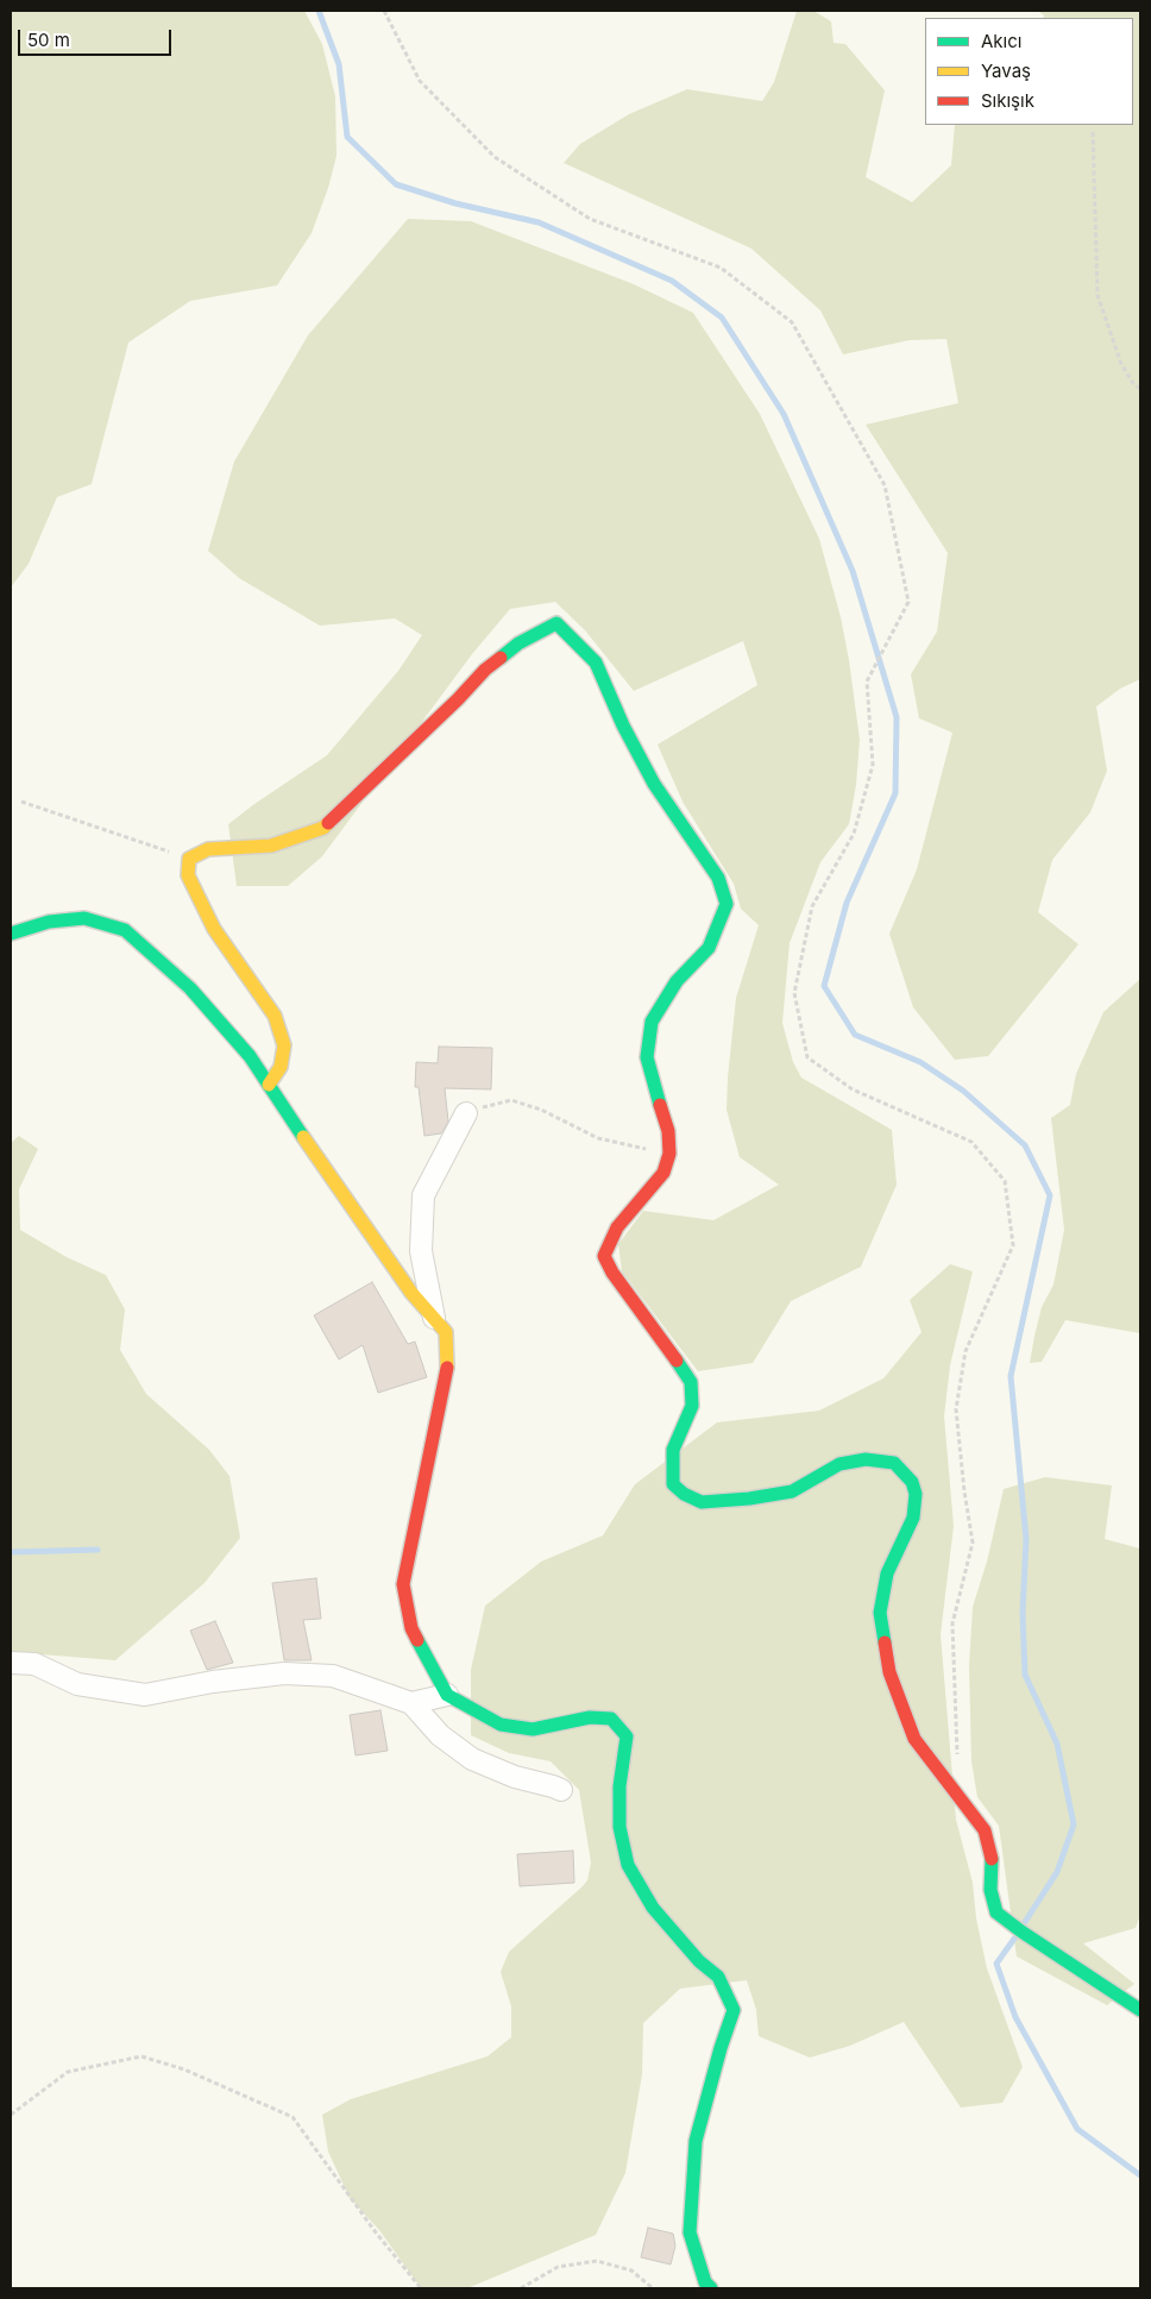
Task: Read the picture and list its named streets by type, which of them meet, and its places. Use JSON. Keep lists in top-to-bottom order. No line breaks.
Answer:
{"legend":["Akıcı","Yavaş","Sıkışık"],"scale_bar":"50 m"}
